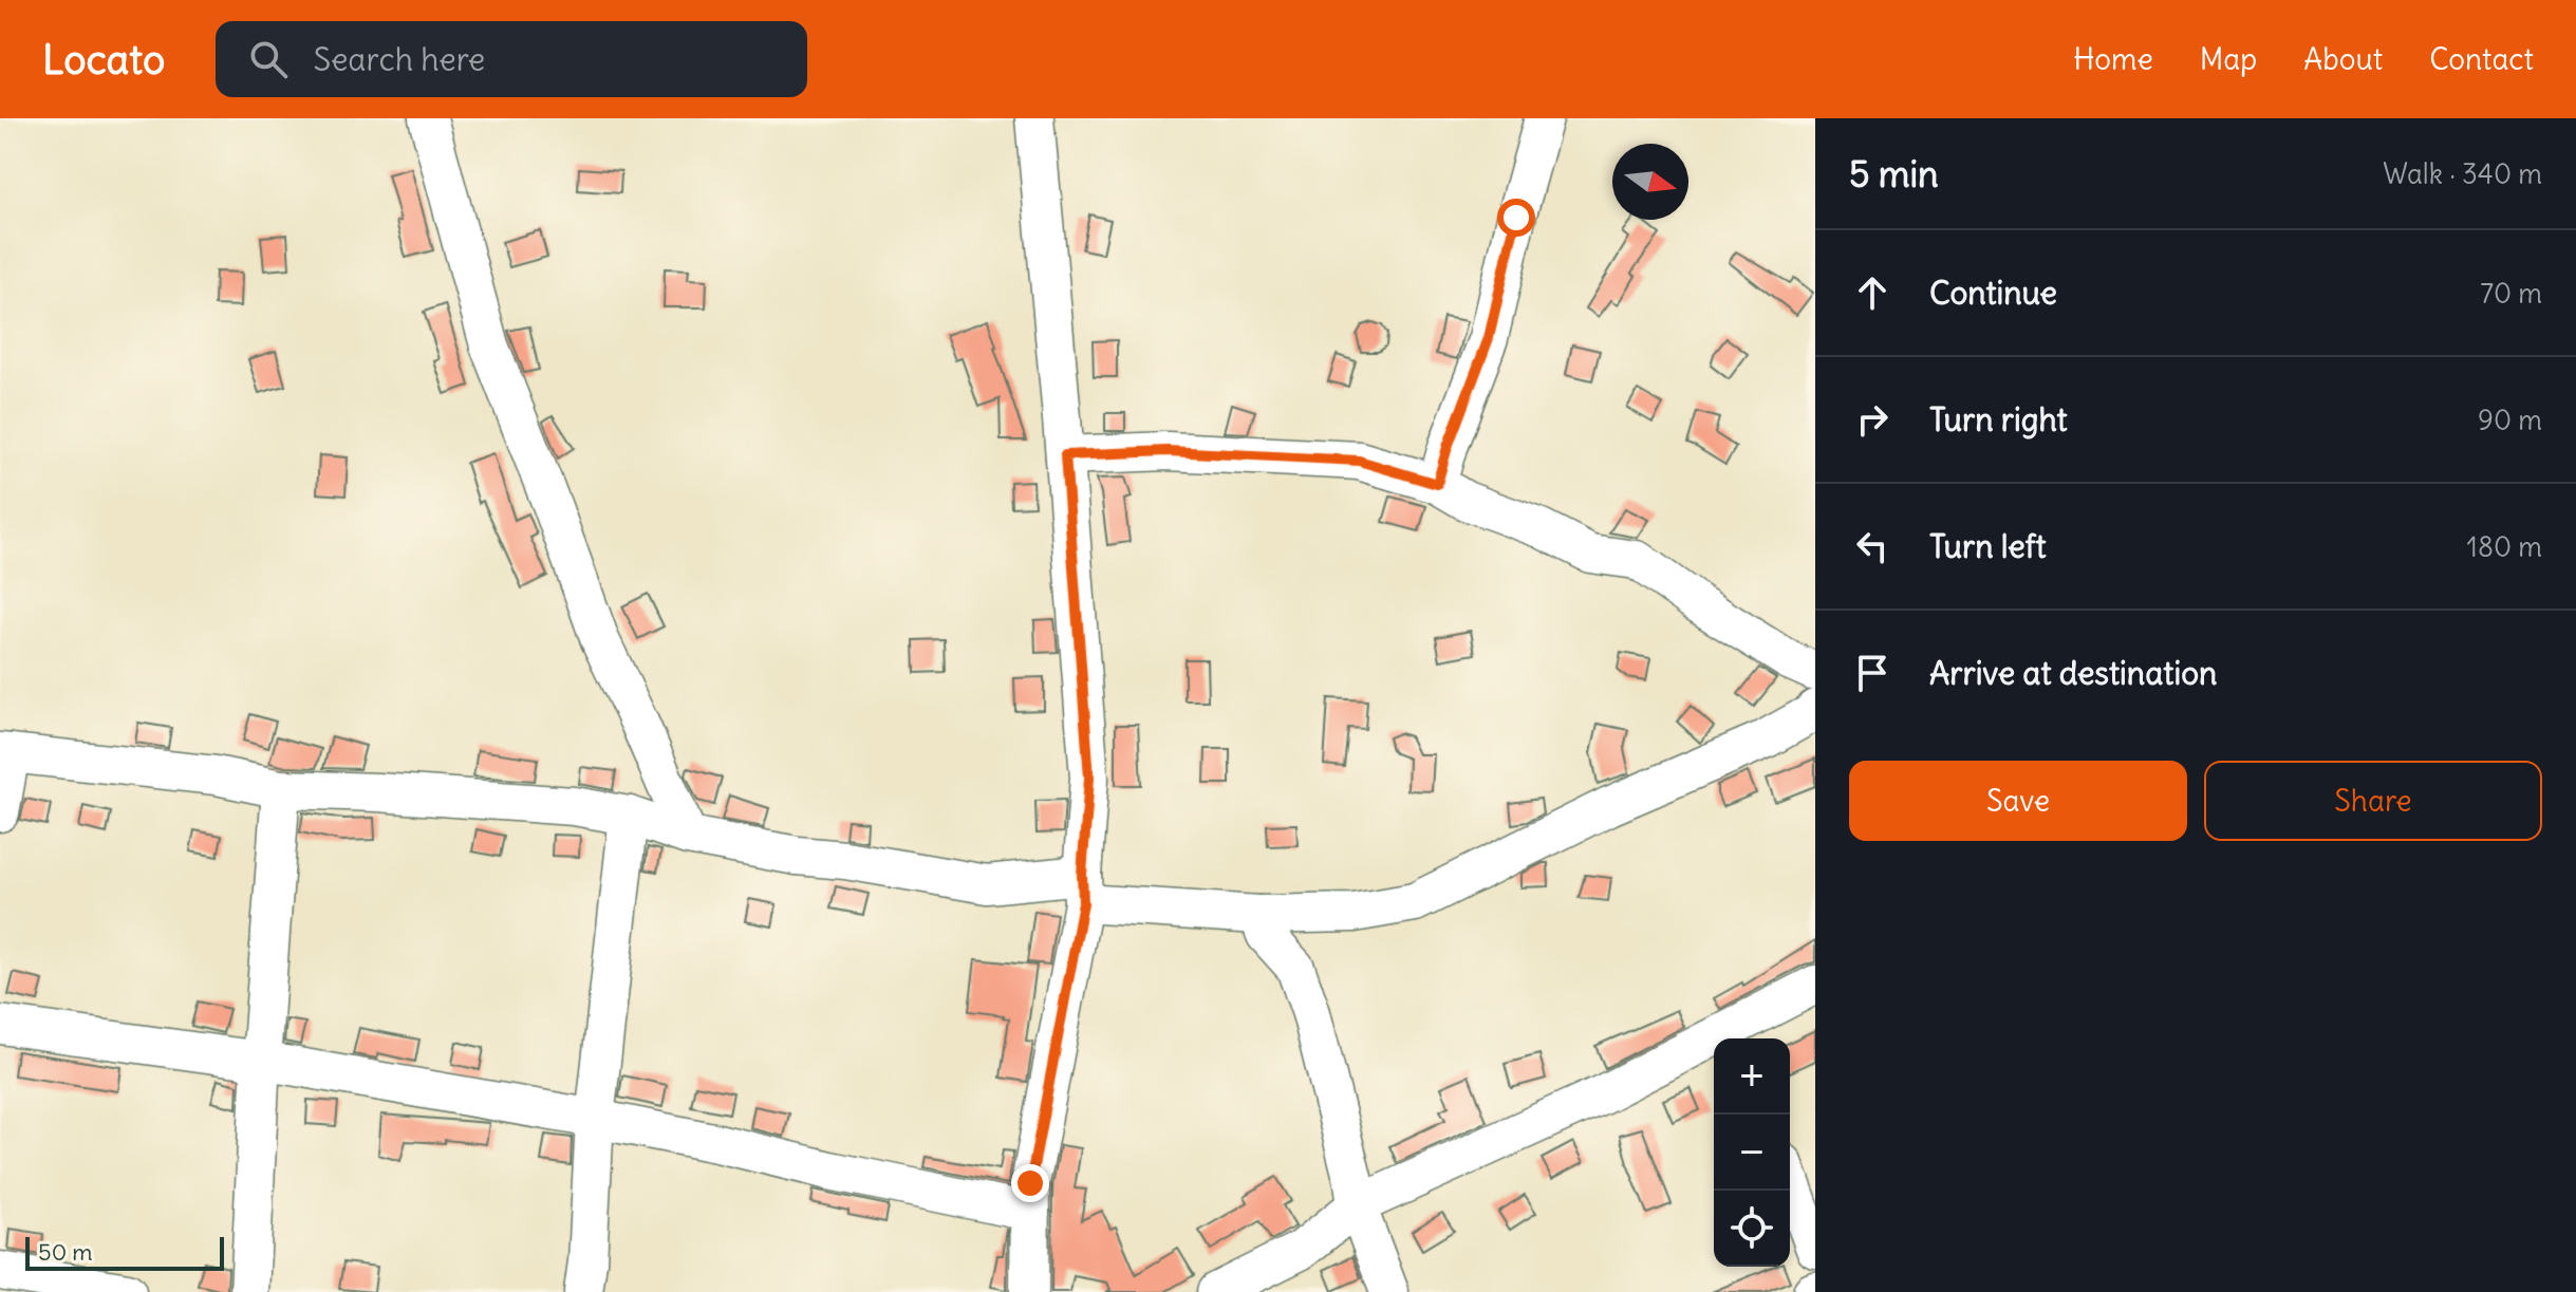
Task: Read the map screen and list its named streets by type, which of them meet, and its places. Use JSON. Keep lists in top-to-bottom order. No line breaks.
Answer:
{"scale_bar":"50 m","north":"right","page":{"header":"Locato","search":"Search here","nav":["Home","Map","About","Contact"],"heading":["5 min","Walk · 340 m"],"list":[["Continue","70 m"],["Turn right","90 m"],["Turn left","180 m"],"Arrive at destination"],"buttons":["Save","Share"],"map_buttons":["+","−"],"scale":"50 m"}}
